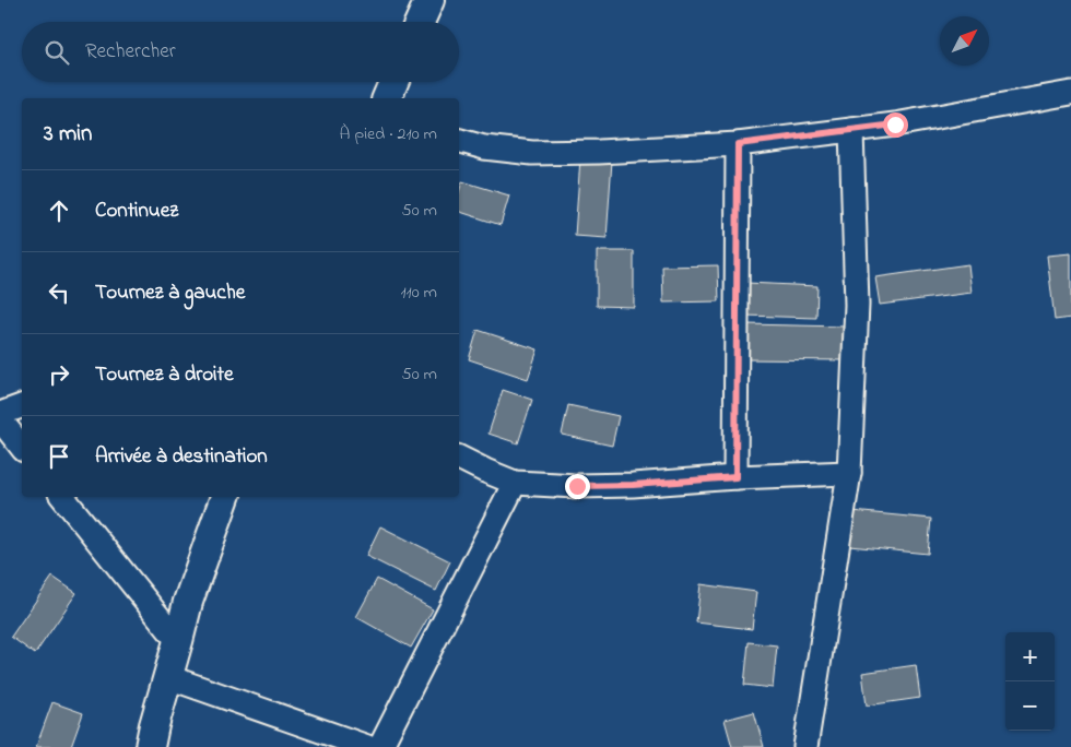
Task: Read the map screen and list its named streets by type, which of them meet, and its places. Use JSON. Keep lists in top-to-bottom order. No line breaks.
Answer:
{"north":"top right","page":{"search":"Rechercher","heading":["3 min","À pied · 210 m"],"list":[["Continuez","50 m"],["Tournez à gauche","110 m"],["Tournez à droite","50 m"],"Arrivée à destination"],"map_buttons":["+","−"]}}
